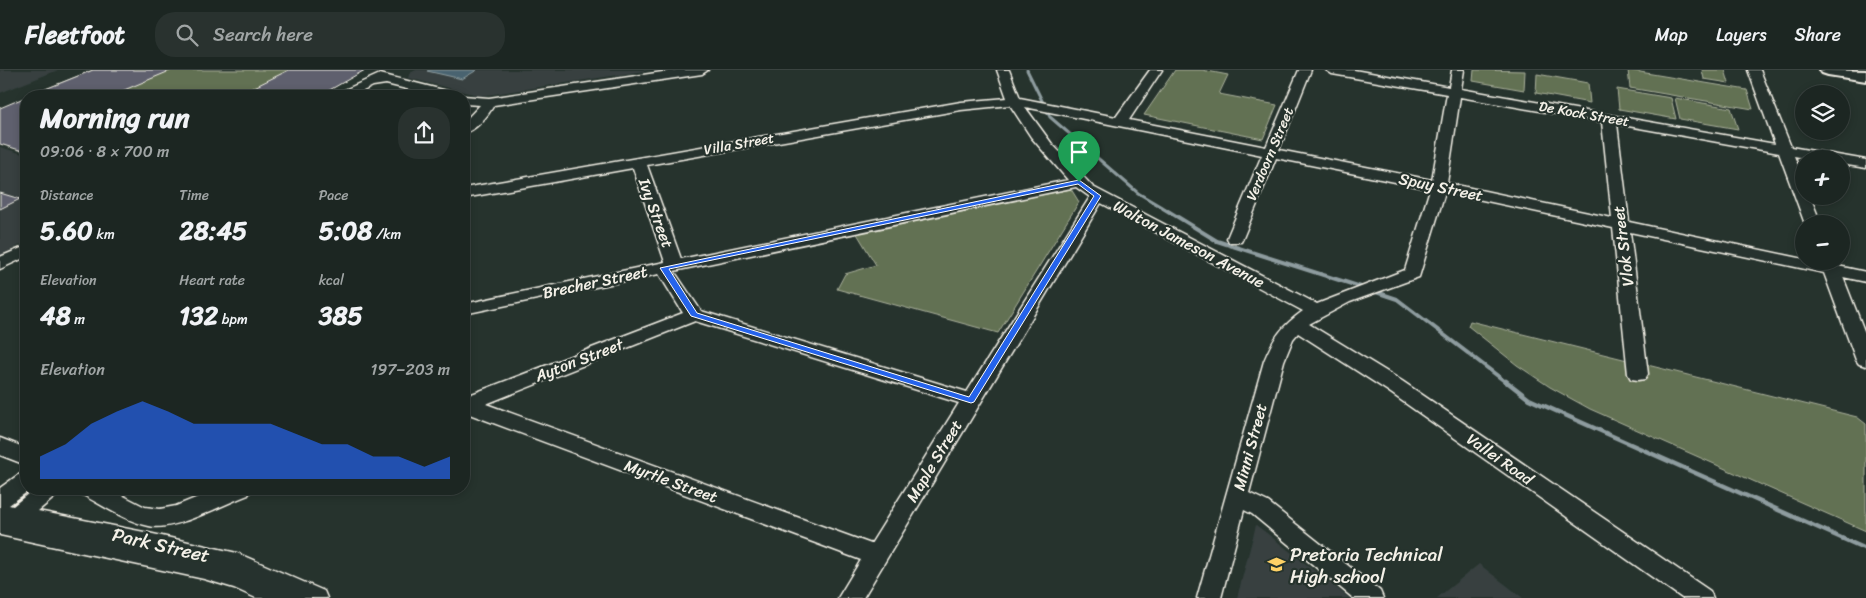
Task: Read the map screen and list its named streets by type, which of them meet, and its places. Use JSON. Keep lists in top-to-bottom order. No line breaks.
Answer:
{"streets":{"street":["De Kock Street","Villa Street","Verdoorn Street","Spuy Street","Ivy Street","Walton Jameson Avenue","Vlok Street","Brecher Street","Ayton Street","Minni Street","Vallei Road","Maple Street","Myrtle Street","Park Street"]},"crossings":[["De Kock Street","Vlok Street"],["Villa Street","Spuy Street"],["Villa Street","Ivy Street"],["Villa Street","Walton Jameson Avenue"],["Verdoorn Street","Spuy Street"],["Spuy Street","Walton Jameson Avenue"],["Spuy Street","Vlok Street"],["Spuy Street","Minni Street"],["Ivy Street","Brecher Street"],["Ivy Street","Ayton Street"],["Walton Jameson Avenue","Brecher Street"],["Walton Jameson Avenue","Minni Street"],["Walton Jameson Avenue","Maple Street"],["Minni Street","Vallei Road"],["Maple Street","Myrtle Street"]],"places":{"school or university":["Pretoria Technical High school"]},"page":{"header":"Fleetfoot","search":"Search here","nav":["Map","Layers","Share"],"map_buttons":["+","−"],"heading":["Morning run","09:06 · 8 × 700 m"],"stats":[["Distance","5.60 km"],["Time","28:45"],["Pace","5:08 /km"],["Elevation","48 m"],["Heart rate","132 bpm"],["kcal","385"]],"chart":["Elevation","197–203 m"]}}
